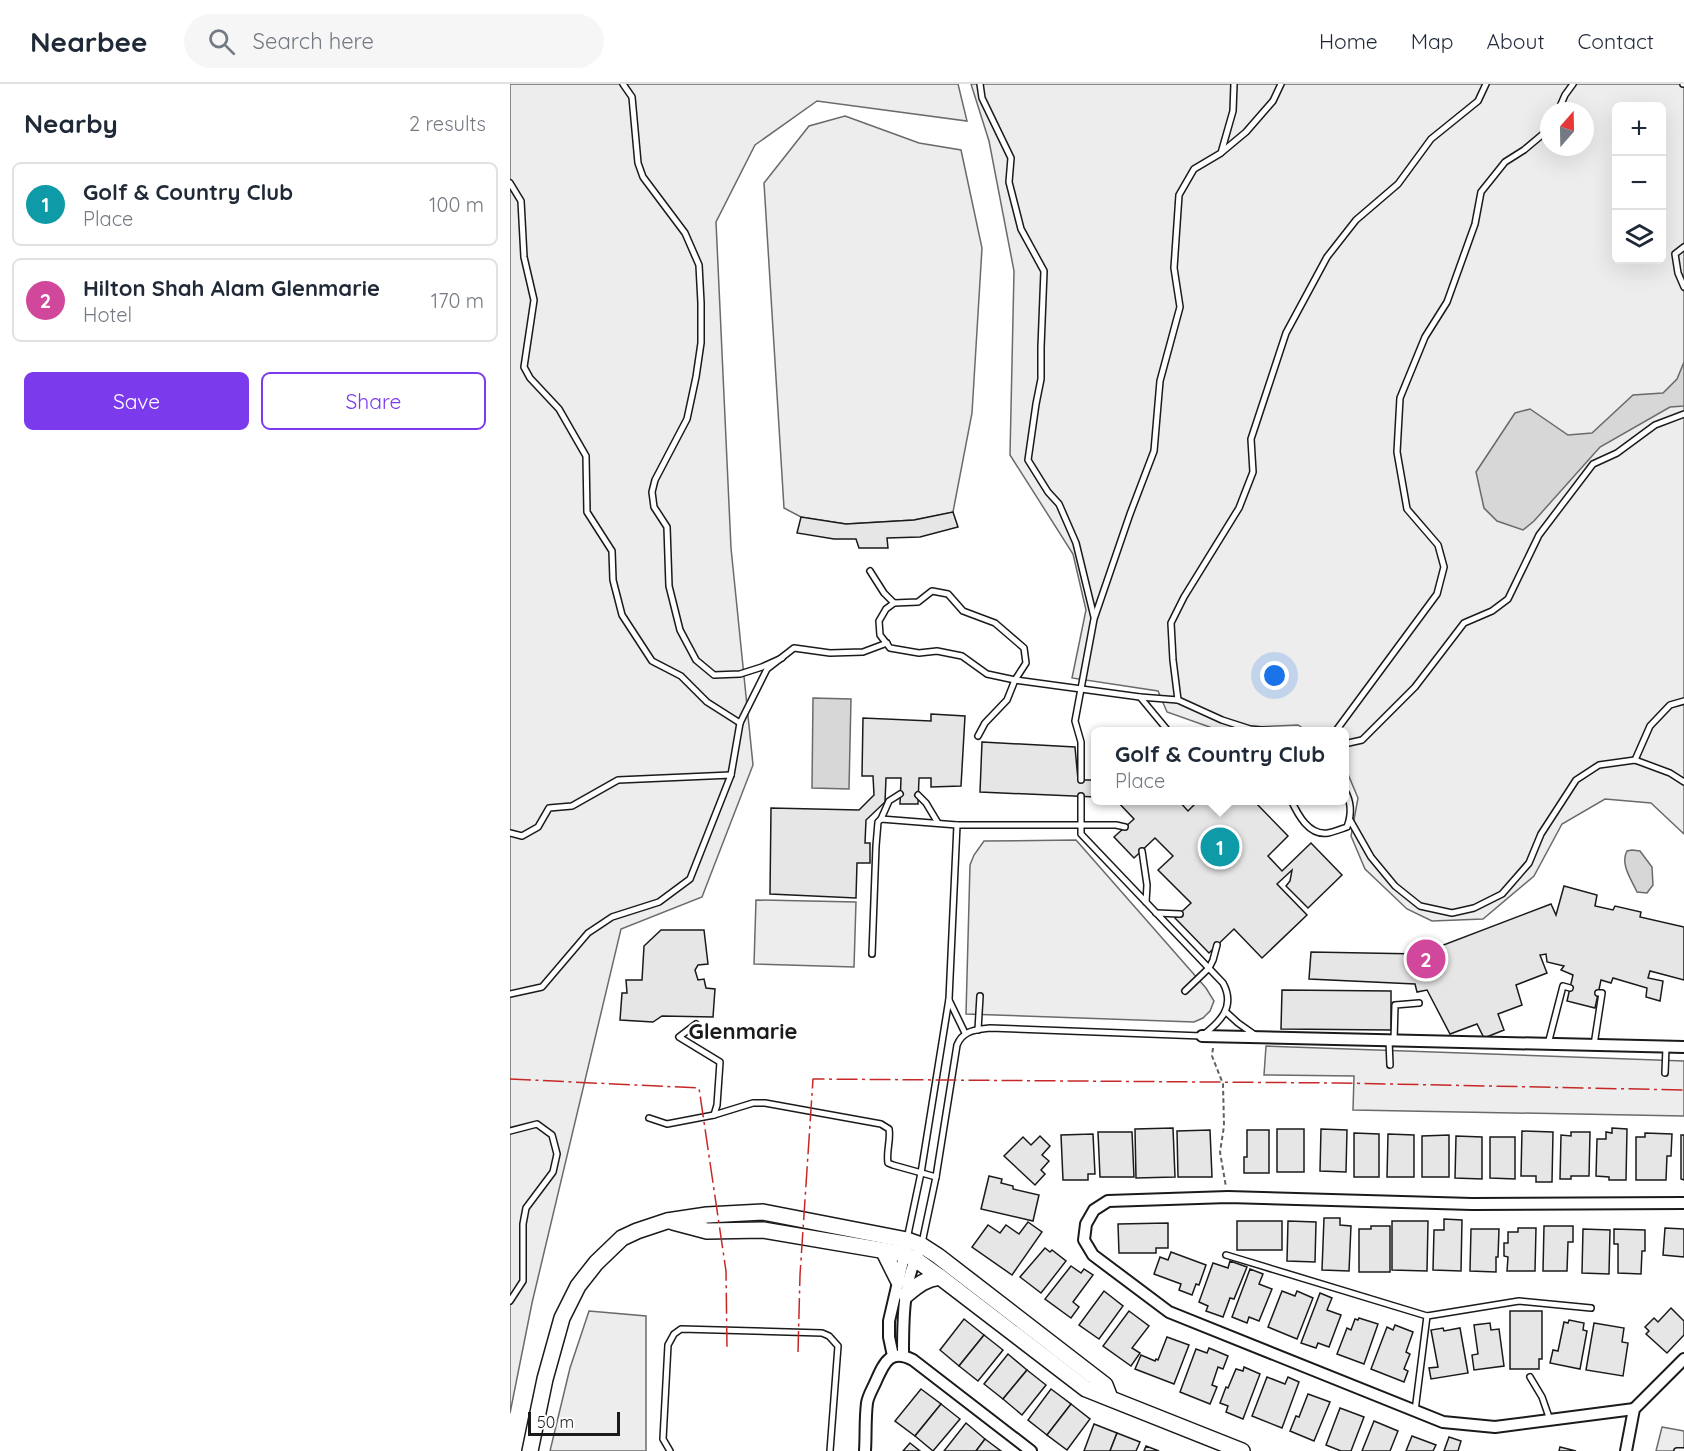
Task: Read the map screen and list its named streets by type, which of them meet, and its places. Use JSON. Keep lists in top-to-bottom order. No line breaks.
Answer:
{"districts":["Glenmarie"],"scale_bar":"50 m","north":"top","page":{"header":"Nearbee","search":"Search here","nav":["Home","Map","About","Contact"],"heading":["Nearby","2 results"],"map_buttons":["+","−"],"list":[{"mark":"1","name":"Golf & Country Club","note":"Place","value":"100 m"},{"mark":"2","name":"Hilton Shah Alam Glenmarie","note":"Hotel","value":"170 m"}],"buttons":["Save","Share"],"popup":["Golf & Country Club","Place"],"pins":["1","2"],"scale":"50 m"}}
